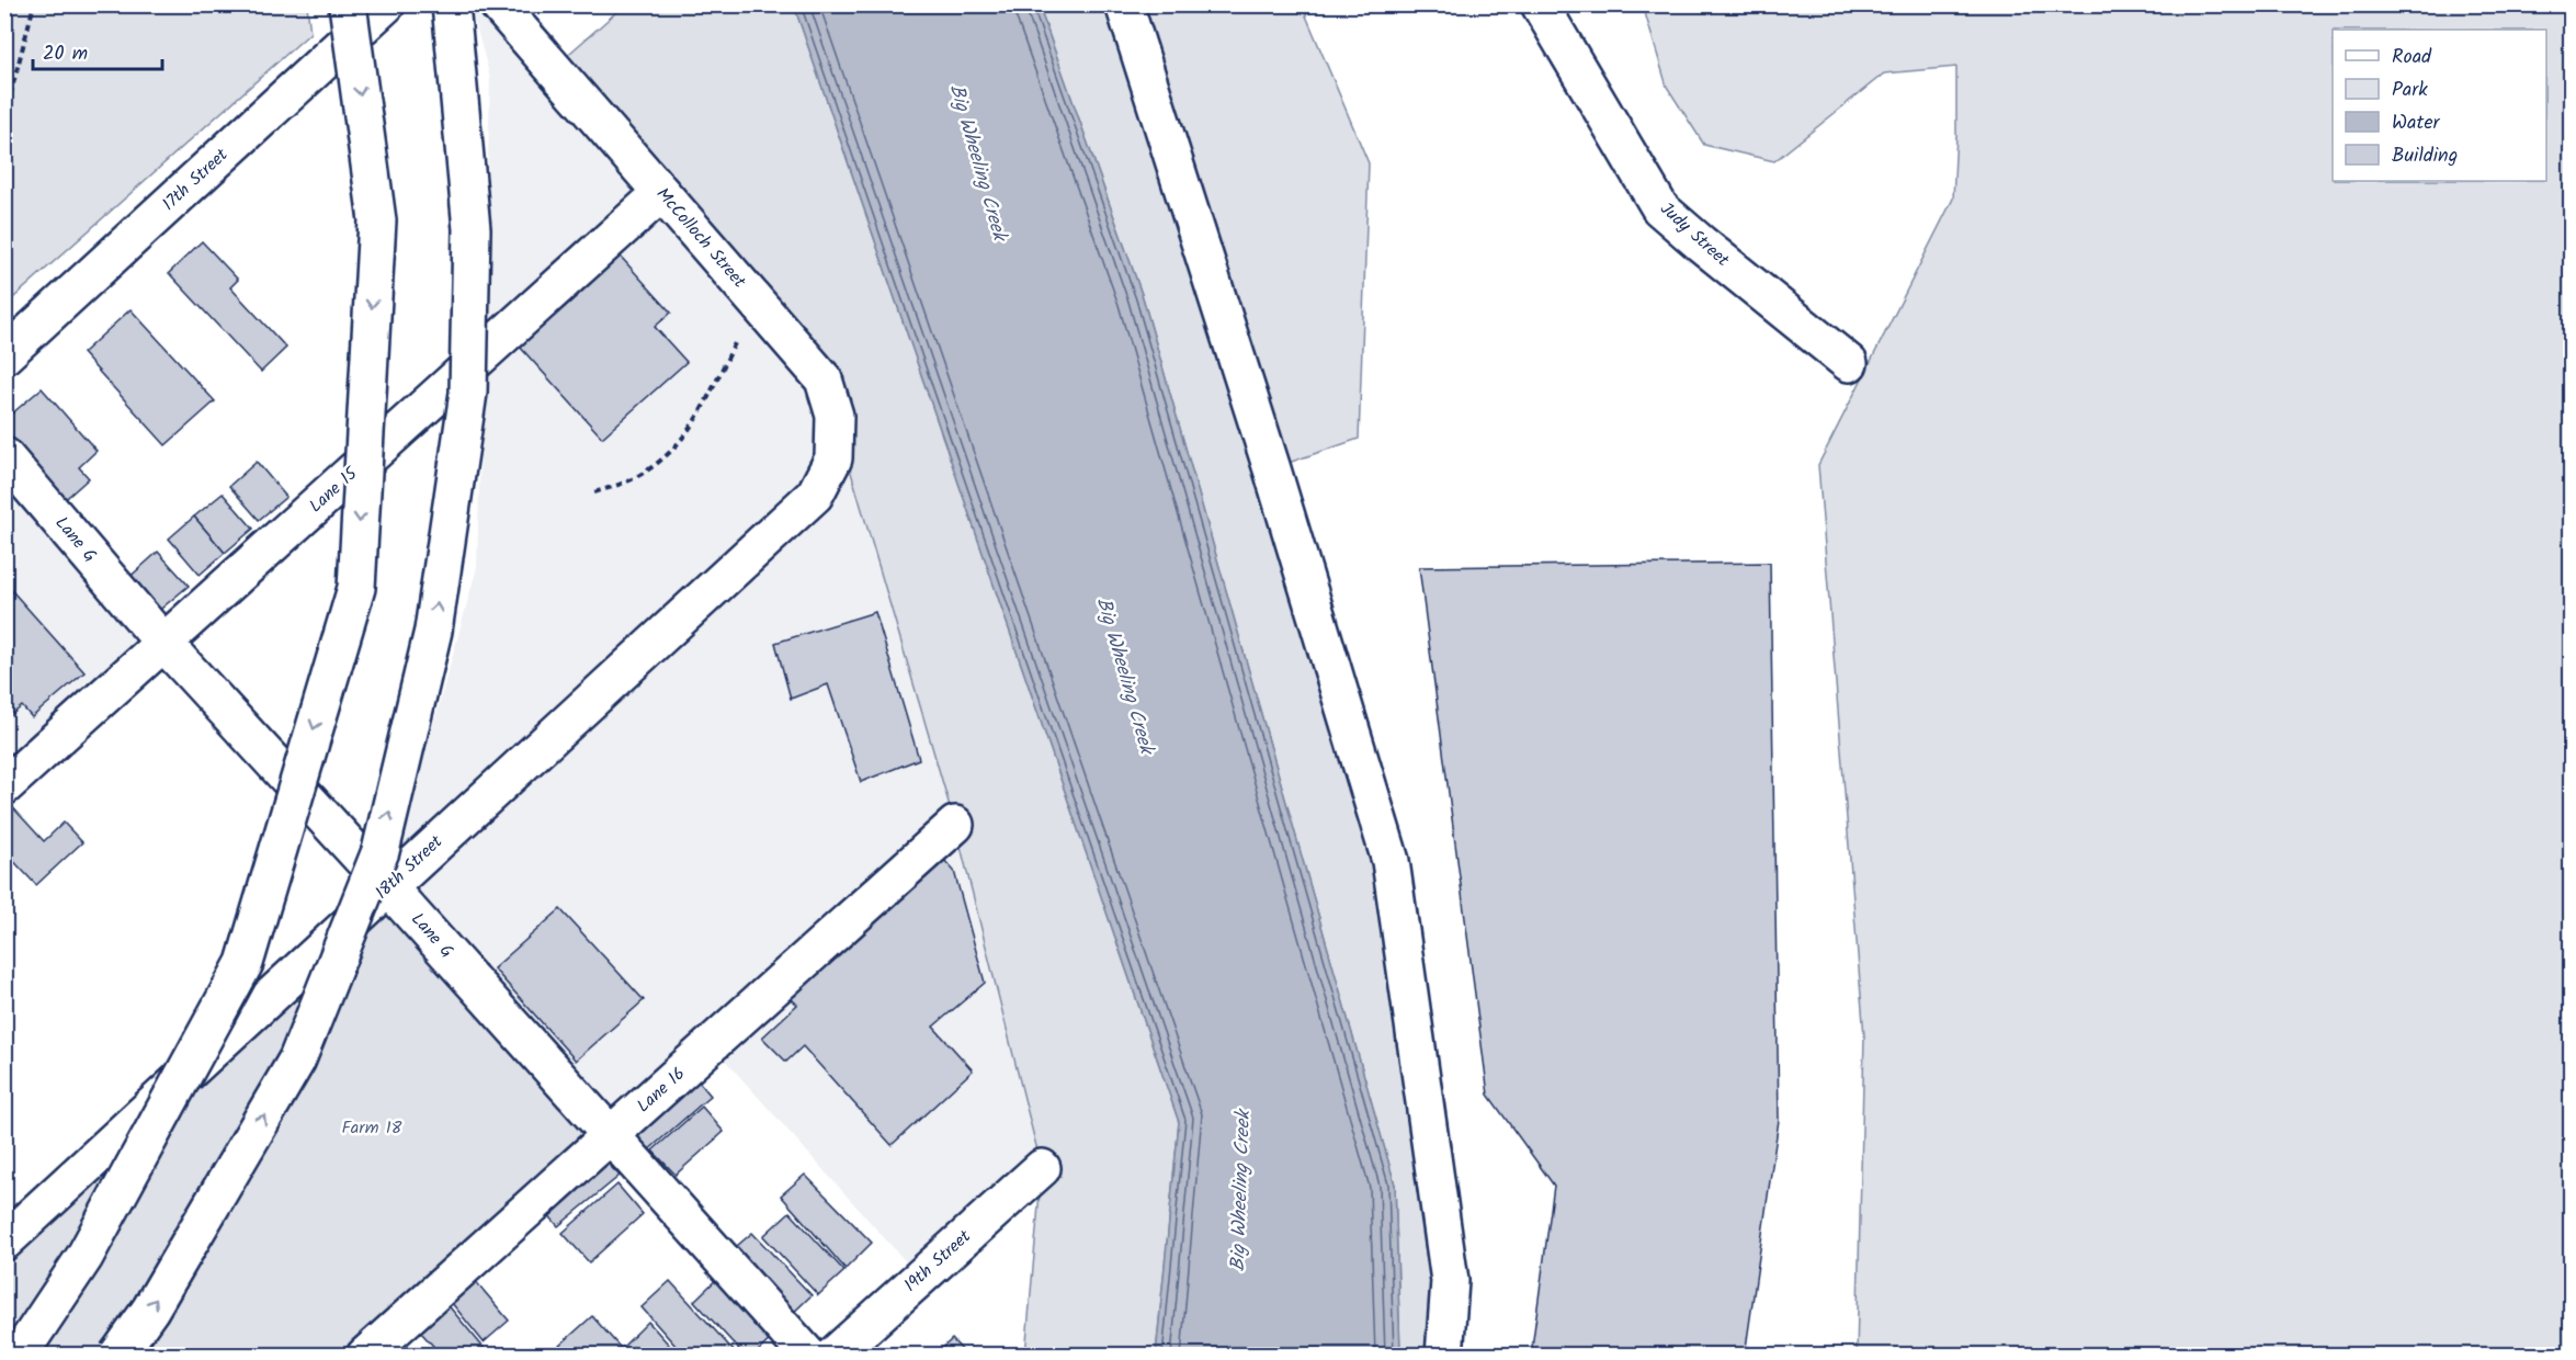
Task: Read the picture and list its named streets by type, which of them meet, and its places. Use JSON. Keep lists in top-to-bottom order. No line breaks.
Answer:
{"streets":{"main road":["17th Street","Judy Street","McColloch Street","Lane 15","Lane G","18th Street","Lane 16","19th Street"]},"crossings":[["McColloch Street","Lane 15"],["McColloch Street","18th Street"],["Lane 15","Lane G"],["Lane G","18th Street"],["Lane G","Lane 16"]],"water":["Big Wheeling Creek"],"parks":["Farm 18"],"legend":["Road","Park","Water","Building"],"scale_bar":"20 m"}
